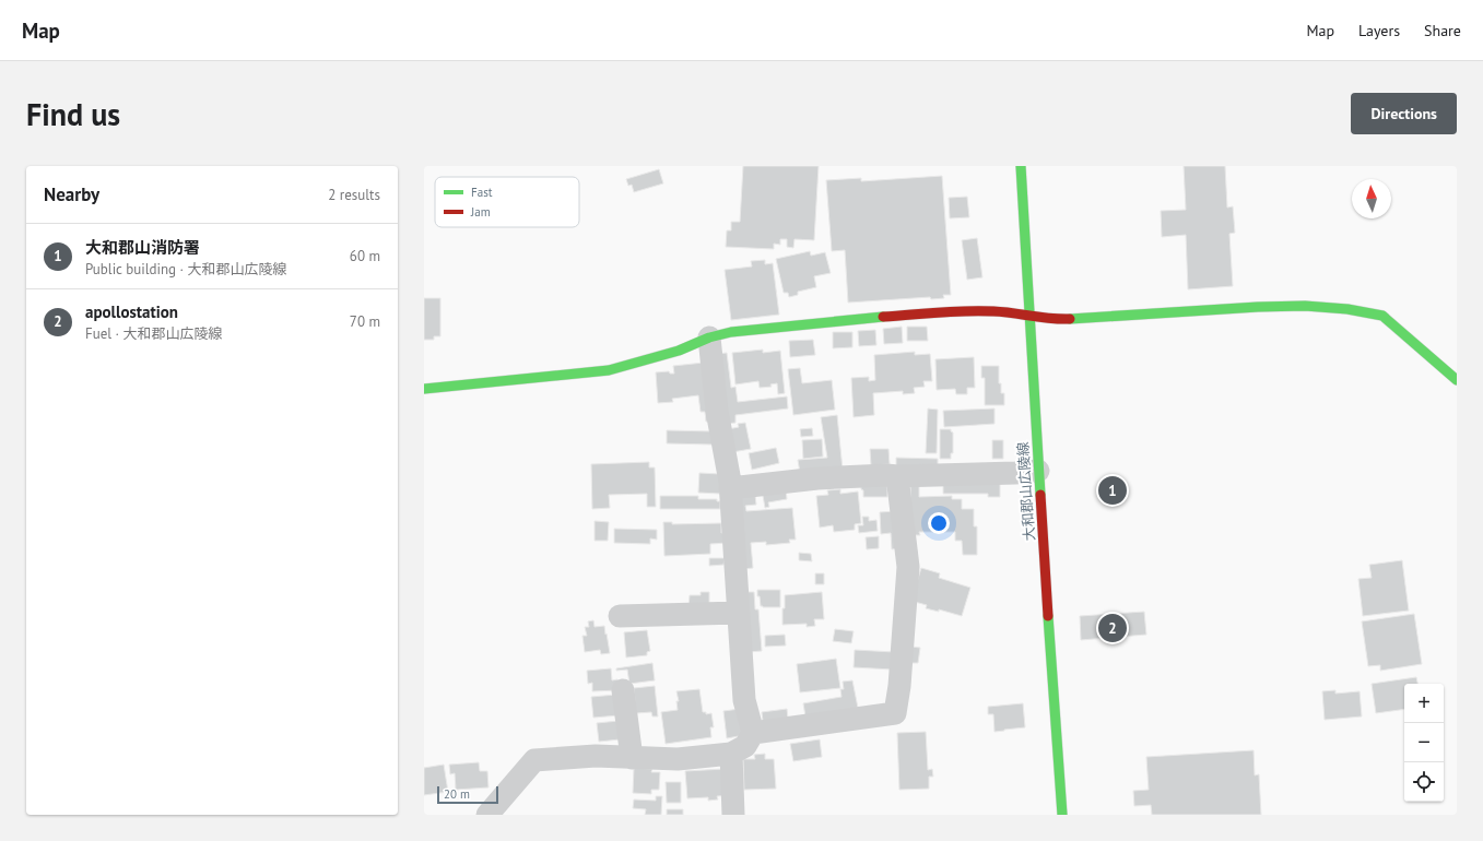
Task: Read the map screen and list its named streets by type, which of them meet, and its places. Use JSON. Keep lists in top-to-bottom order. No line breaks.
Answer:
{"streets":{"street":["大和郡山広陵線"]},"legend":["Fast","Jam"],"scale_bar":"20 m","north":"top","page":{"header":"Map","nav":["Map","Layers","Share"],"buttons":"Directions","title":"Find us","heading":["Nearby","2 results"],"list":[{"mark":"1","name":"大和郡山消防署","note":"Public building · 大和郡山広陵線","value":"60 m"},{"mark":"2","name":"apollostation","note":"Fuel · 大和郡山広陵線","value":"70 m"}],"pins":["1","2"],"map_buttons":["+","−"],"scale":"20 m"}}
